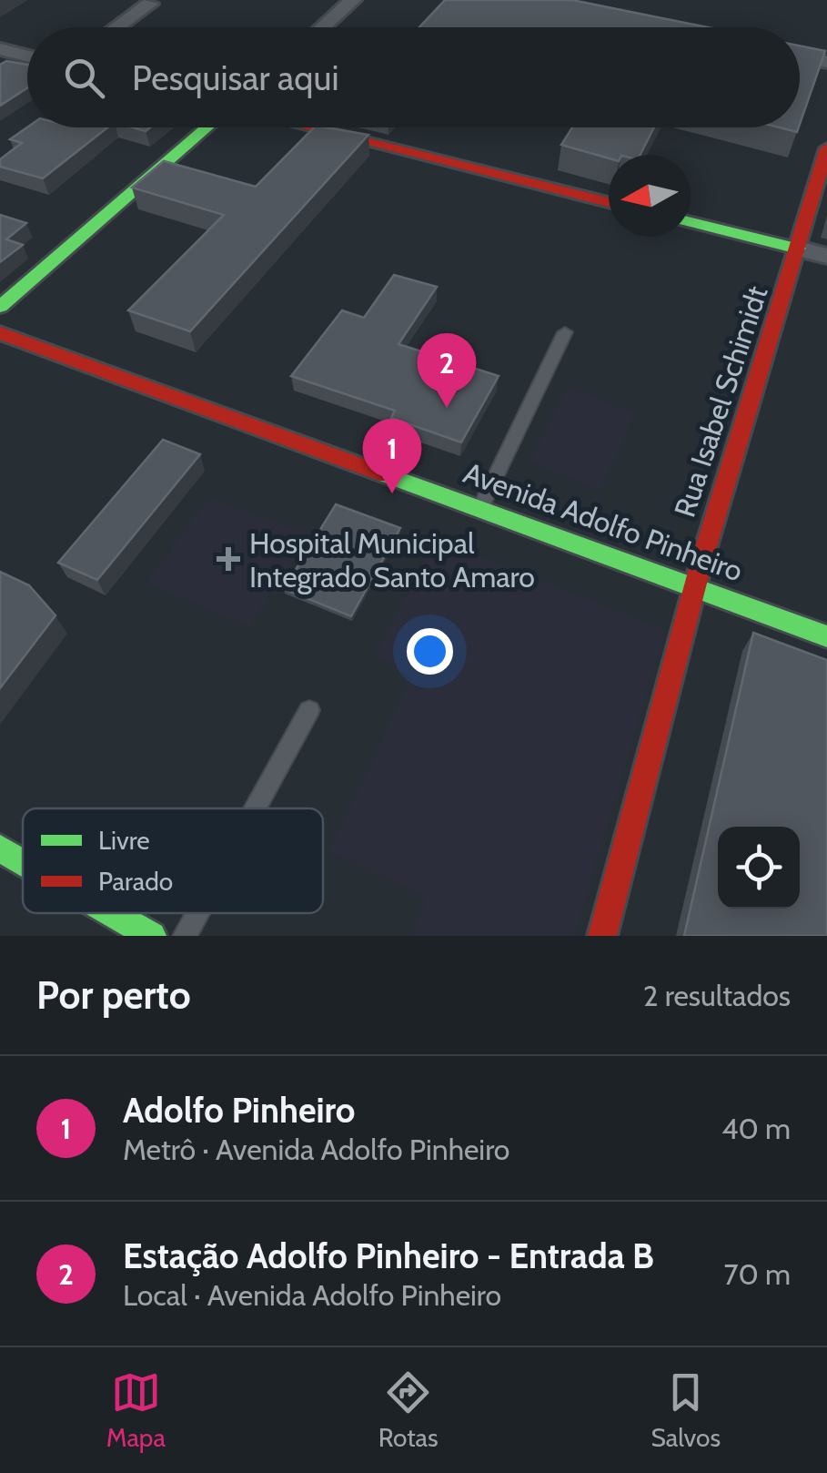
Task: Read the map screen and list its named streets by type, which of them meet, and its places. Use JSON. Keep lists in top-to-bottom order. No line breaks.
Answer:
{"streets":{"street":["Rua Isabel Schimidt","Avenida Adolfo Pinheiro"]},"crossings":[["Rua Isabel Schimidt","Avenida Adolfo Pinheiro"]],"places":{"health":["Hospital Municipal Integrado Santo Amaro"]},"legend":["Livre","Parado"],"north":"left","page":{"search":"Pesquisar aqui","pins":["2","1"],"heading":["Por perto","2 resultados"],"list":[{"mark":"1","name":"Adolfo Pinheiro","note":"Metrô · Avenida Adolfo Pinheiro","value":"40 m"},{"mark":"2","name":"Estação Adolfo Pinheiro - Entrada B","note":"Local · Avenida Adolfo Pinheiro","value":"70 m"}],"nav":["Mapa","Rotas","Salvos"]}}
